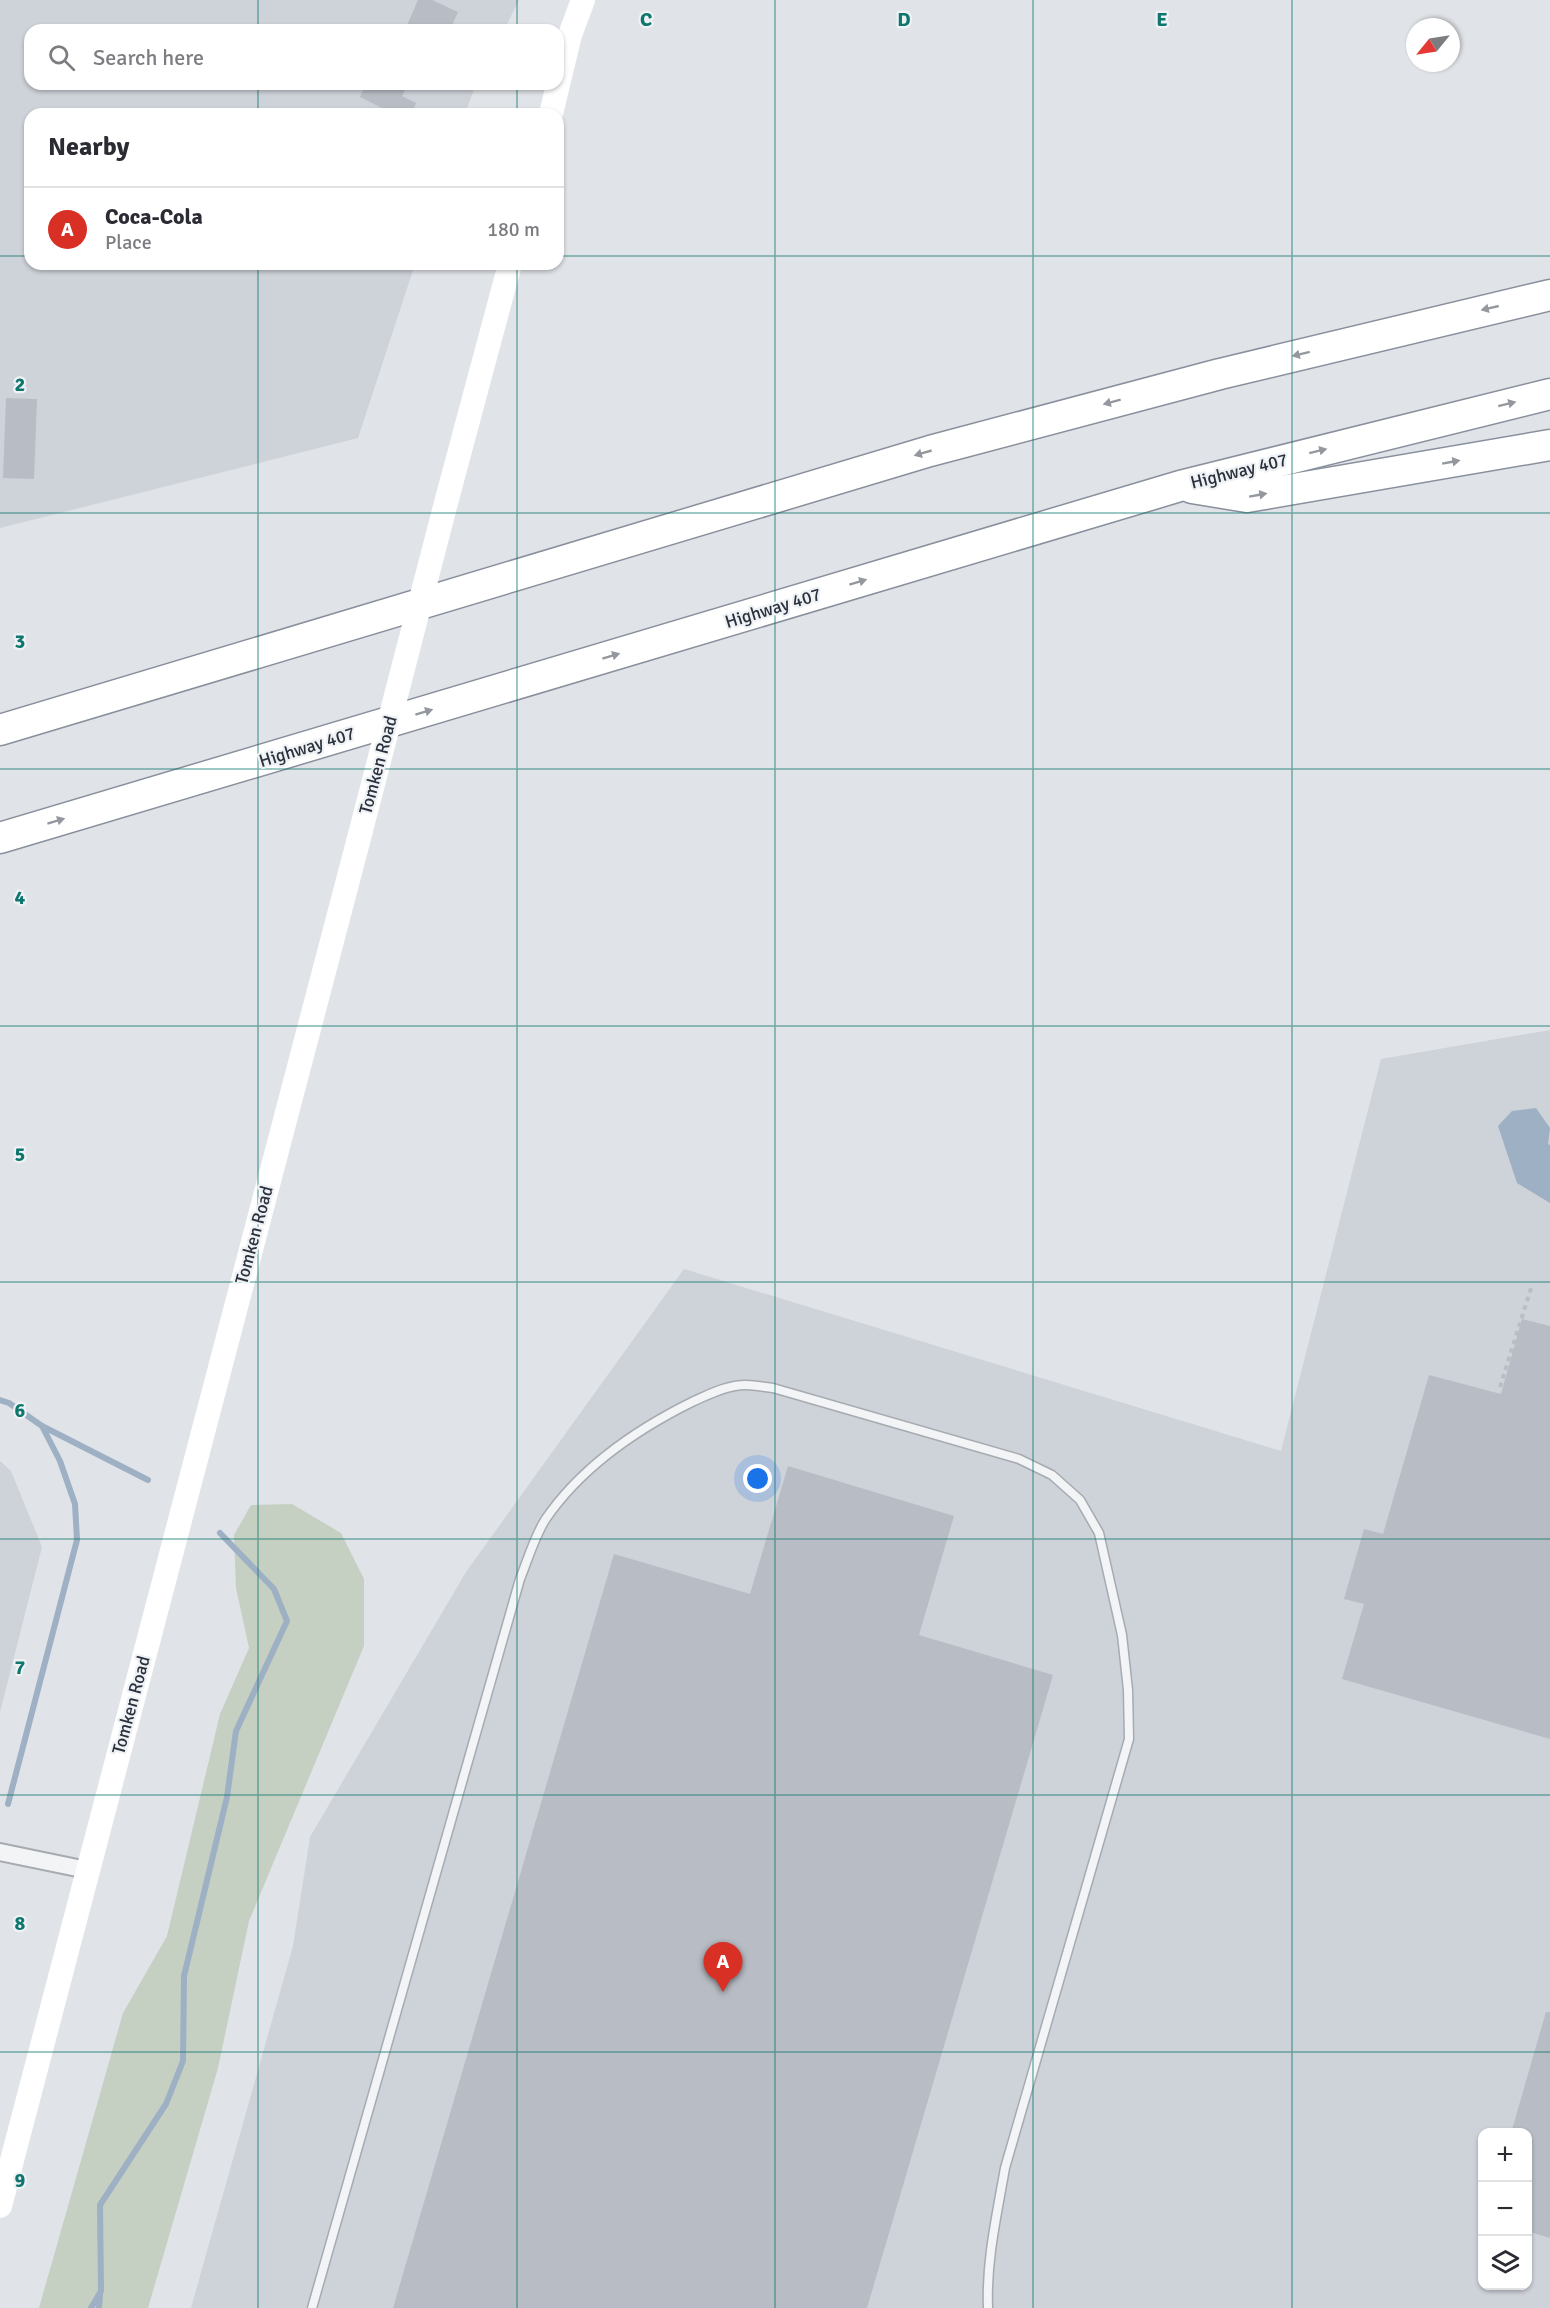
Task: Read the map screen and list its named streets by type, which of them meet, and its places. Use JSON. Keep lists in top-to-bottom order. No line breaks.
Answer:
{"streets":{"highway":["Highway 407"],"main road":["Tomken Road"]},"north":"bottom left","page":{"search":"Search here","heading":"Nearby","list":[{"mark":"A","name":"Coca-Cola","note":"Place","value":"180 m"}],"pins":"A","map_buttons":["+","−"]},"grid":{"columns":["C","D","E"],"rows":["2","3","4","5","6","7","8","9"]}}
